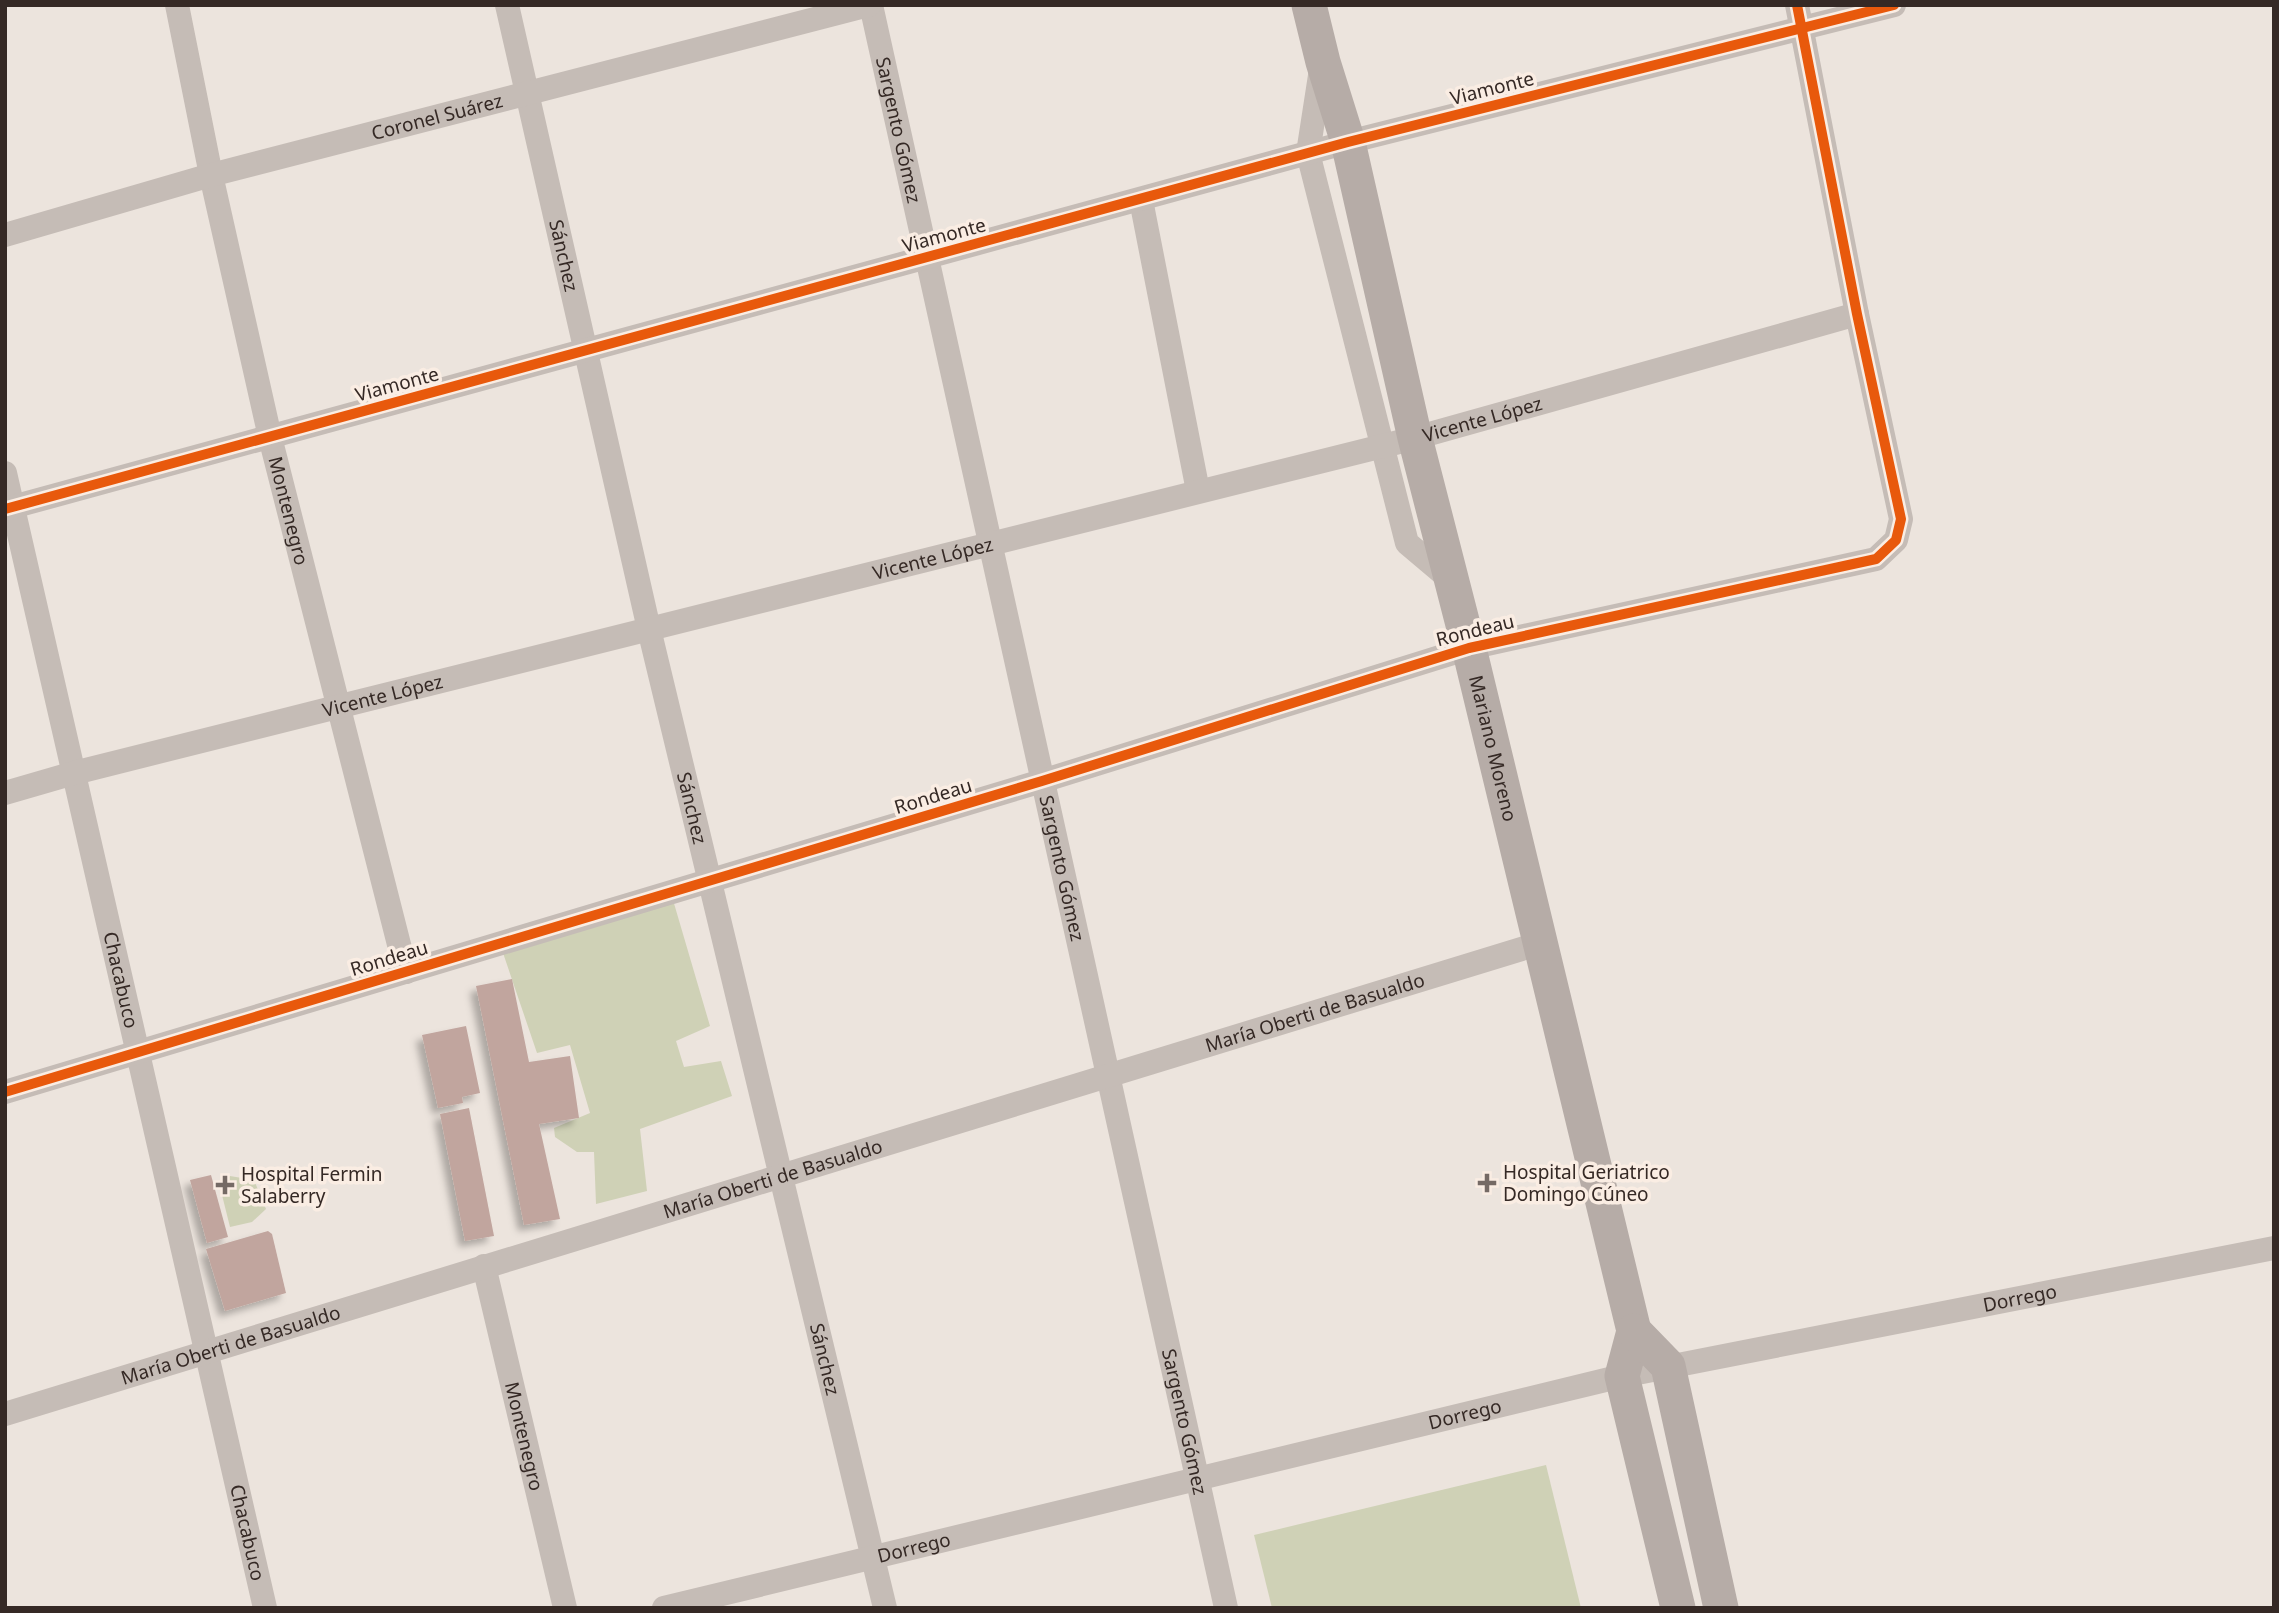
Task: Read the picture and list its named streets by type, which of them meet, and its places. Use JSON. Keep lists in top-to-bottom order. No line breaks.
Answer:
{"streets":{"main road":["Mariano Moreno"],"street":["Viamonte","Coronel Suárez","Sargento Gómez","Sánchez","Vicente López","Montenegro","Rondeau","Chacabuco","María Oberti de Basualdo","Dorrego"]},"crossings":[["Viamonte","Sargento Gómez"],["Viamonte","Sánchez"],["Viamonte","Montenegro"],["Viamonte","Mariano Moreno"],["Viamonte","Chacabuco"],["Coronel Suárez","Sargento Gómez"],["Coronel Suárez","Sánchez"],["Coronel Suárez","Montenegro"],["Sargento Gómez","Vicente López"],["Sargento Gómez","Rondeau"],["Sargento Gómez","María Oberti de Basualdo"],["Sargento Gómez","Dorrego"],["Sánchez","Vicente López"],["Sánchez","Rondeau"],["Sánchez","María Oberti de Basualdo"],["Sánchez","Dorrego"],["Vicente López","Montenegro"],["Vicente López","Rondeau"],["Vicente López","Mariano Moreno"],["Vicente López","Chacabuco"],["Montenegro","Rondeau"],["Montenegro","María Oberti de Basualdo"],["Rondeau","Mariano Moreno"],["Rondeau","Chacabuco"],["Mariano Moreno","María Oberti de Basualdo"],["Chacabuco","María Oberti de Basualdo"]],"places":{"health":["Hospital Geriatrico Domingo Cúneo","Hospital Fermin Salaberry"]}}
